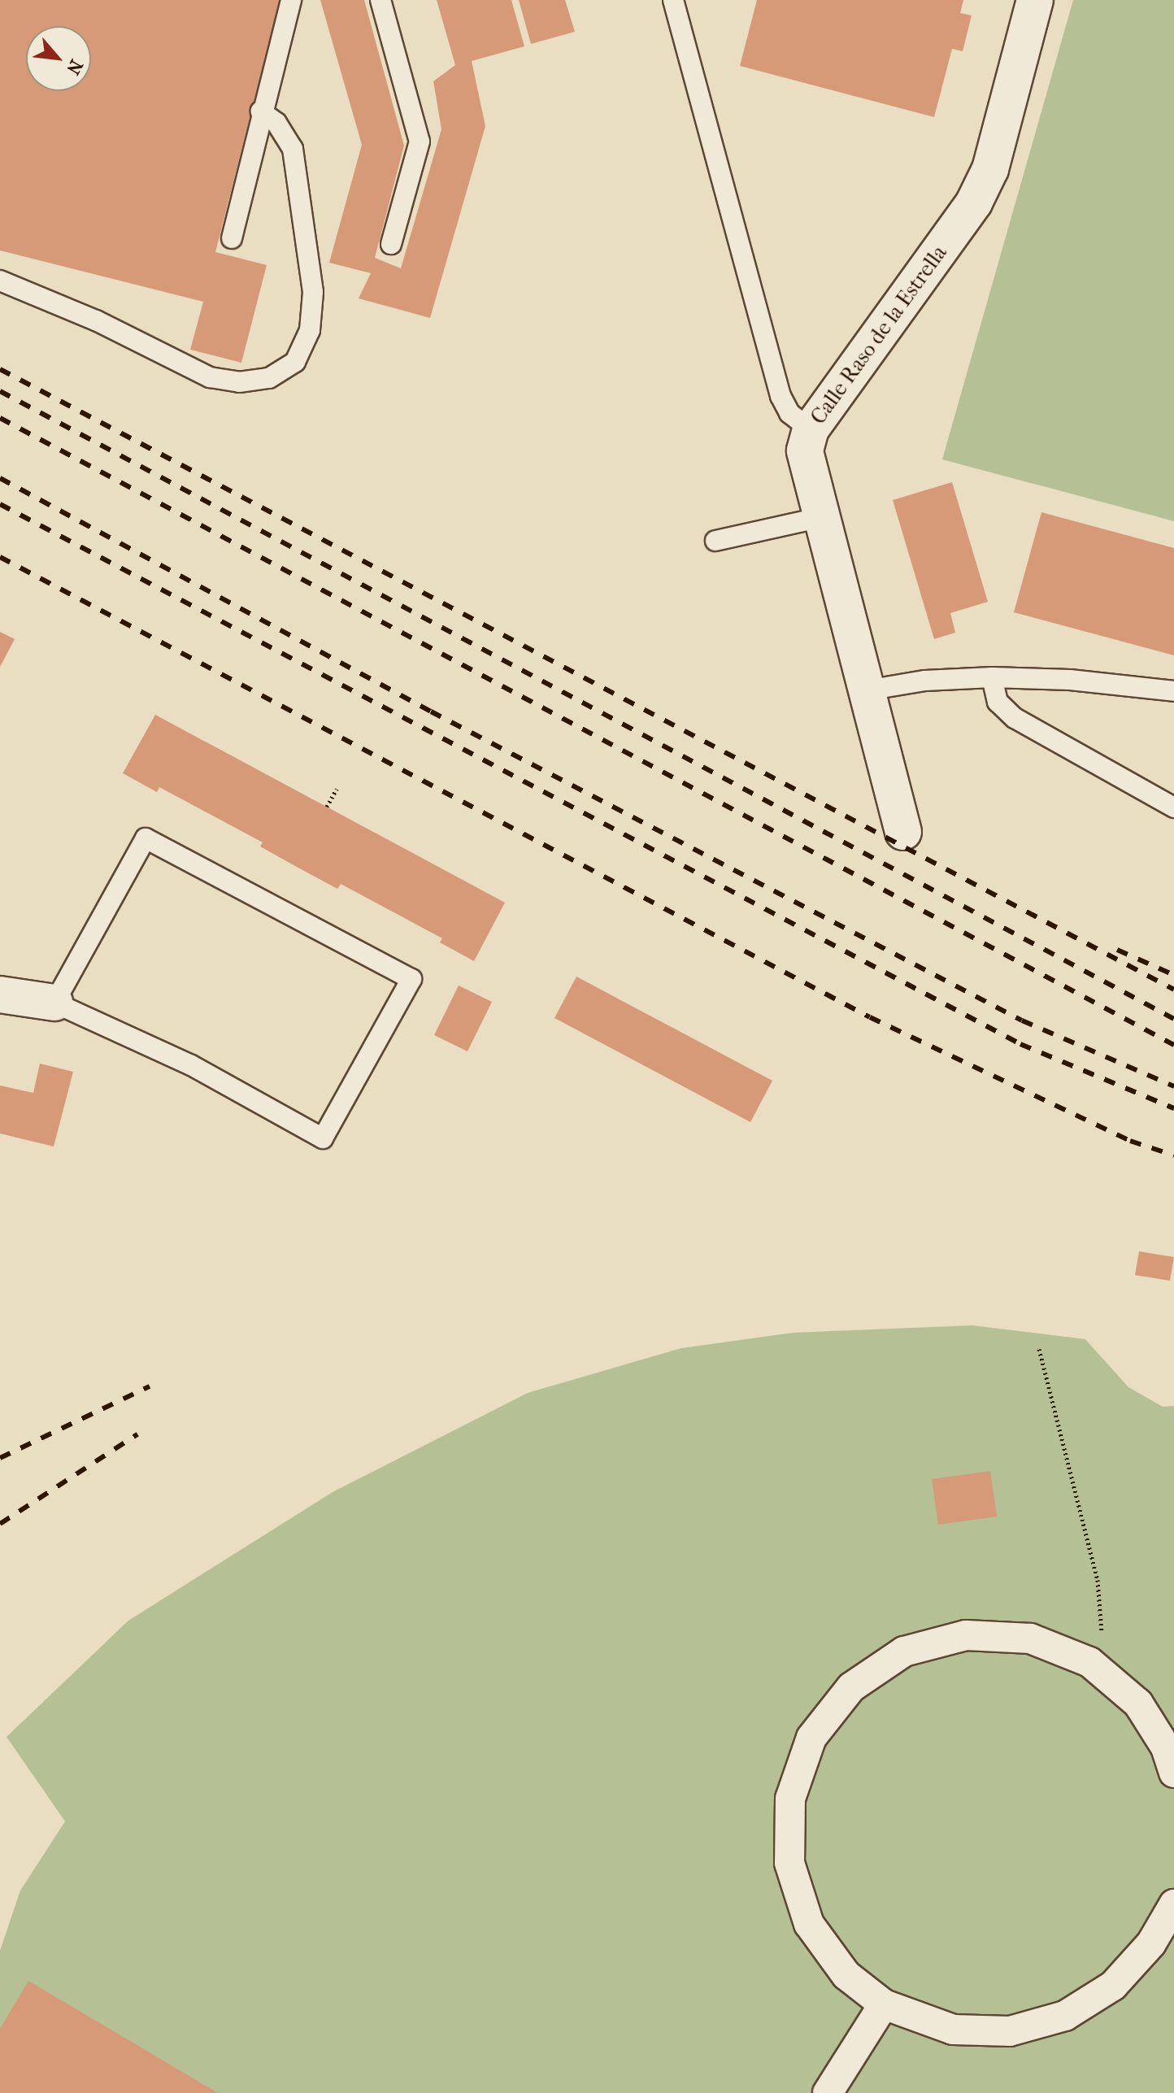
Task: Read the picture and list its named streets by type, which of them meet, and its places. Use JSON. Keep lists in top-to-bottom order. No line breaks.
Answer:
{"streets":{"street":["Calle Raso de la Estrella"]},"north":"bottom right"}
